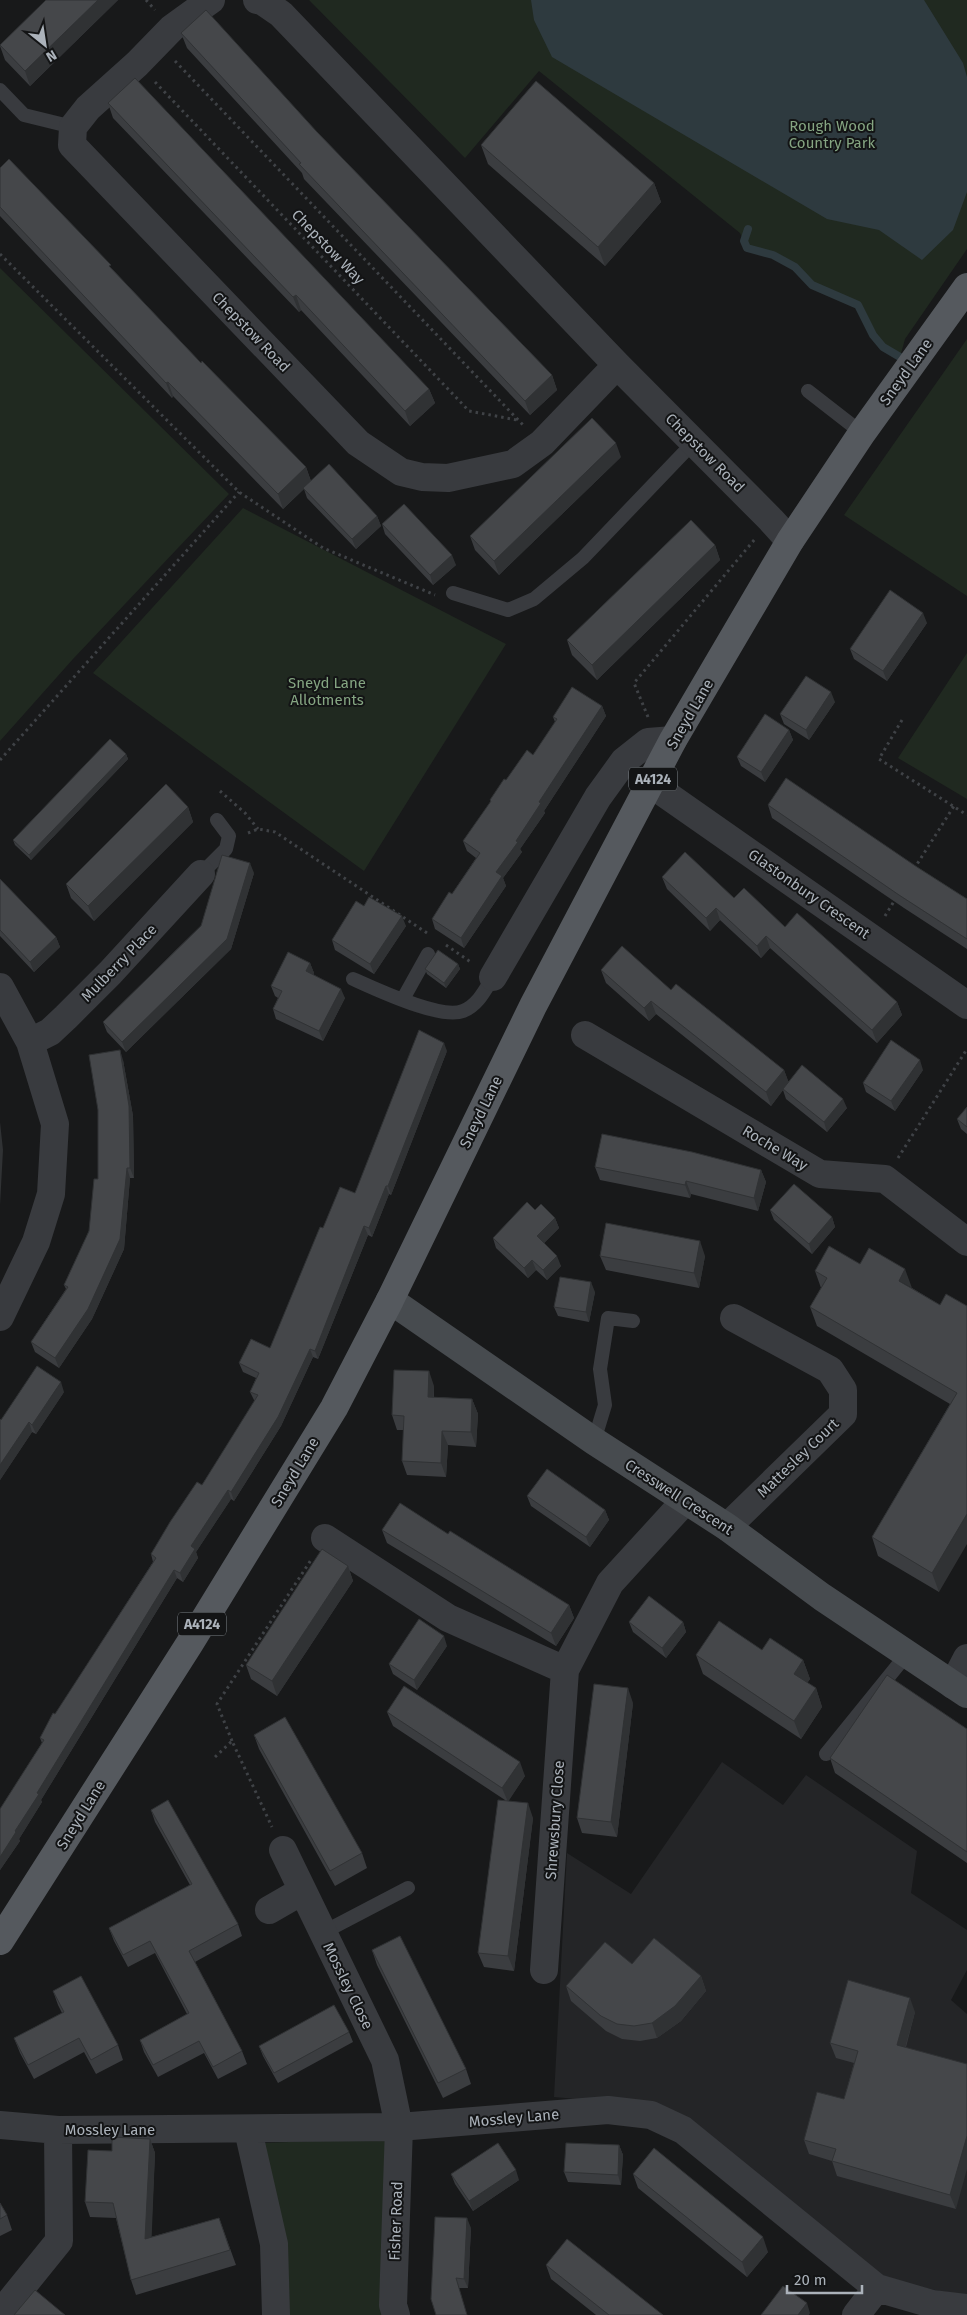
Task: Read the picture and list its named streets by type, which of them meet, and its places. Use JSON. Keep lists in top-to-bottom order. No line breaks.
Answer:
{"streets":{"main road":["Sneyd Lane","A4124"],"street":["Chepstow Road","Glastonbury Crescent","Mulberry Place","Roche Way","Mattesley Court","Cresswell Crescent","Shrewsbury Close","Mossley Close","Mossley Lane","Fisher Road"],"path":["Chepstow Way"]},"crossings":[["Chepstow Way","Chepstow Road"],["Chepstow Road","Sneyd Lane"],["Sneyd Lane","Glastonbury Crescent"],["Sneyd Lane","Cresswell Crescent"],["Mattesley Court","Cresswell Crescent"],["Cresswell Crescent","Shrewsbury Close"],["Mossley Close","Mossley Lane"],["Mossley Close","Fisher Road"],["Mossley Lane","Fisher Road"]],"parks":["Rough Wood Country Park","Sneyd Lane Allotments"],"scale_bar":"20 m","north":"bottom right"}
